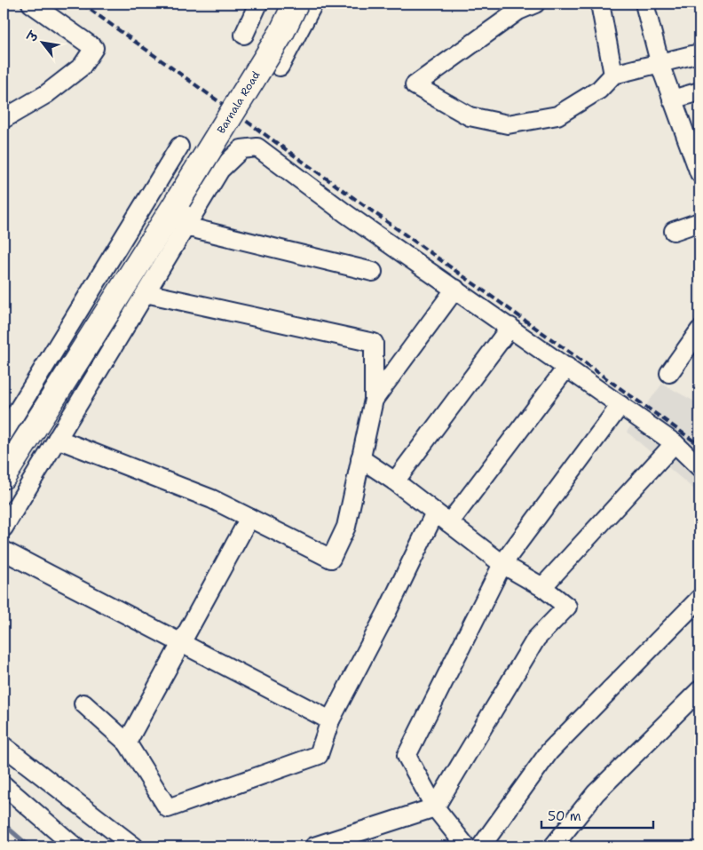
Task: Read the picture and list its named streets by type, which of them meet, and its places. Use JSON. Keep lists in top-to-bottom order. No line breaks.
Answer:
{"streets":{"main road":["Barnala Road"]},"scale_bar":"50 m","north":"top left"}
